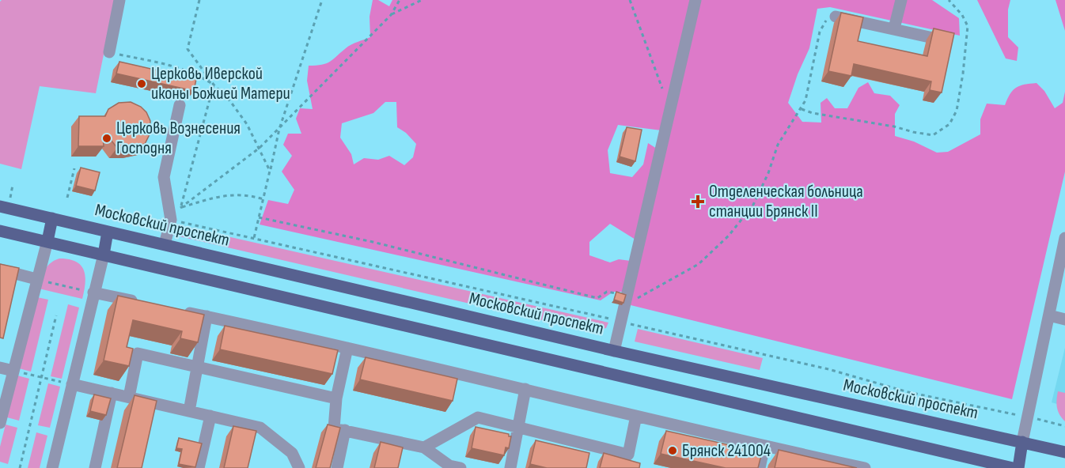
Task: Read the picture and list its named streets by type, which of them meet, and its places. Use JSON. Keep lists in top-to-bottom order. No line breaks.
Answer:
{"streets":{"main road":["Московский проспект"]},"places":{"other":["Церковь Иверской иконы Божией Матери","Церковь Вознесения Господня","Брянск 241004"],"health":["Отделенческая больница станции Брянск II"]}}
